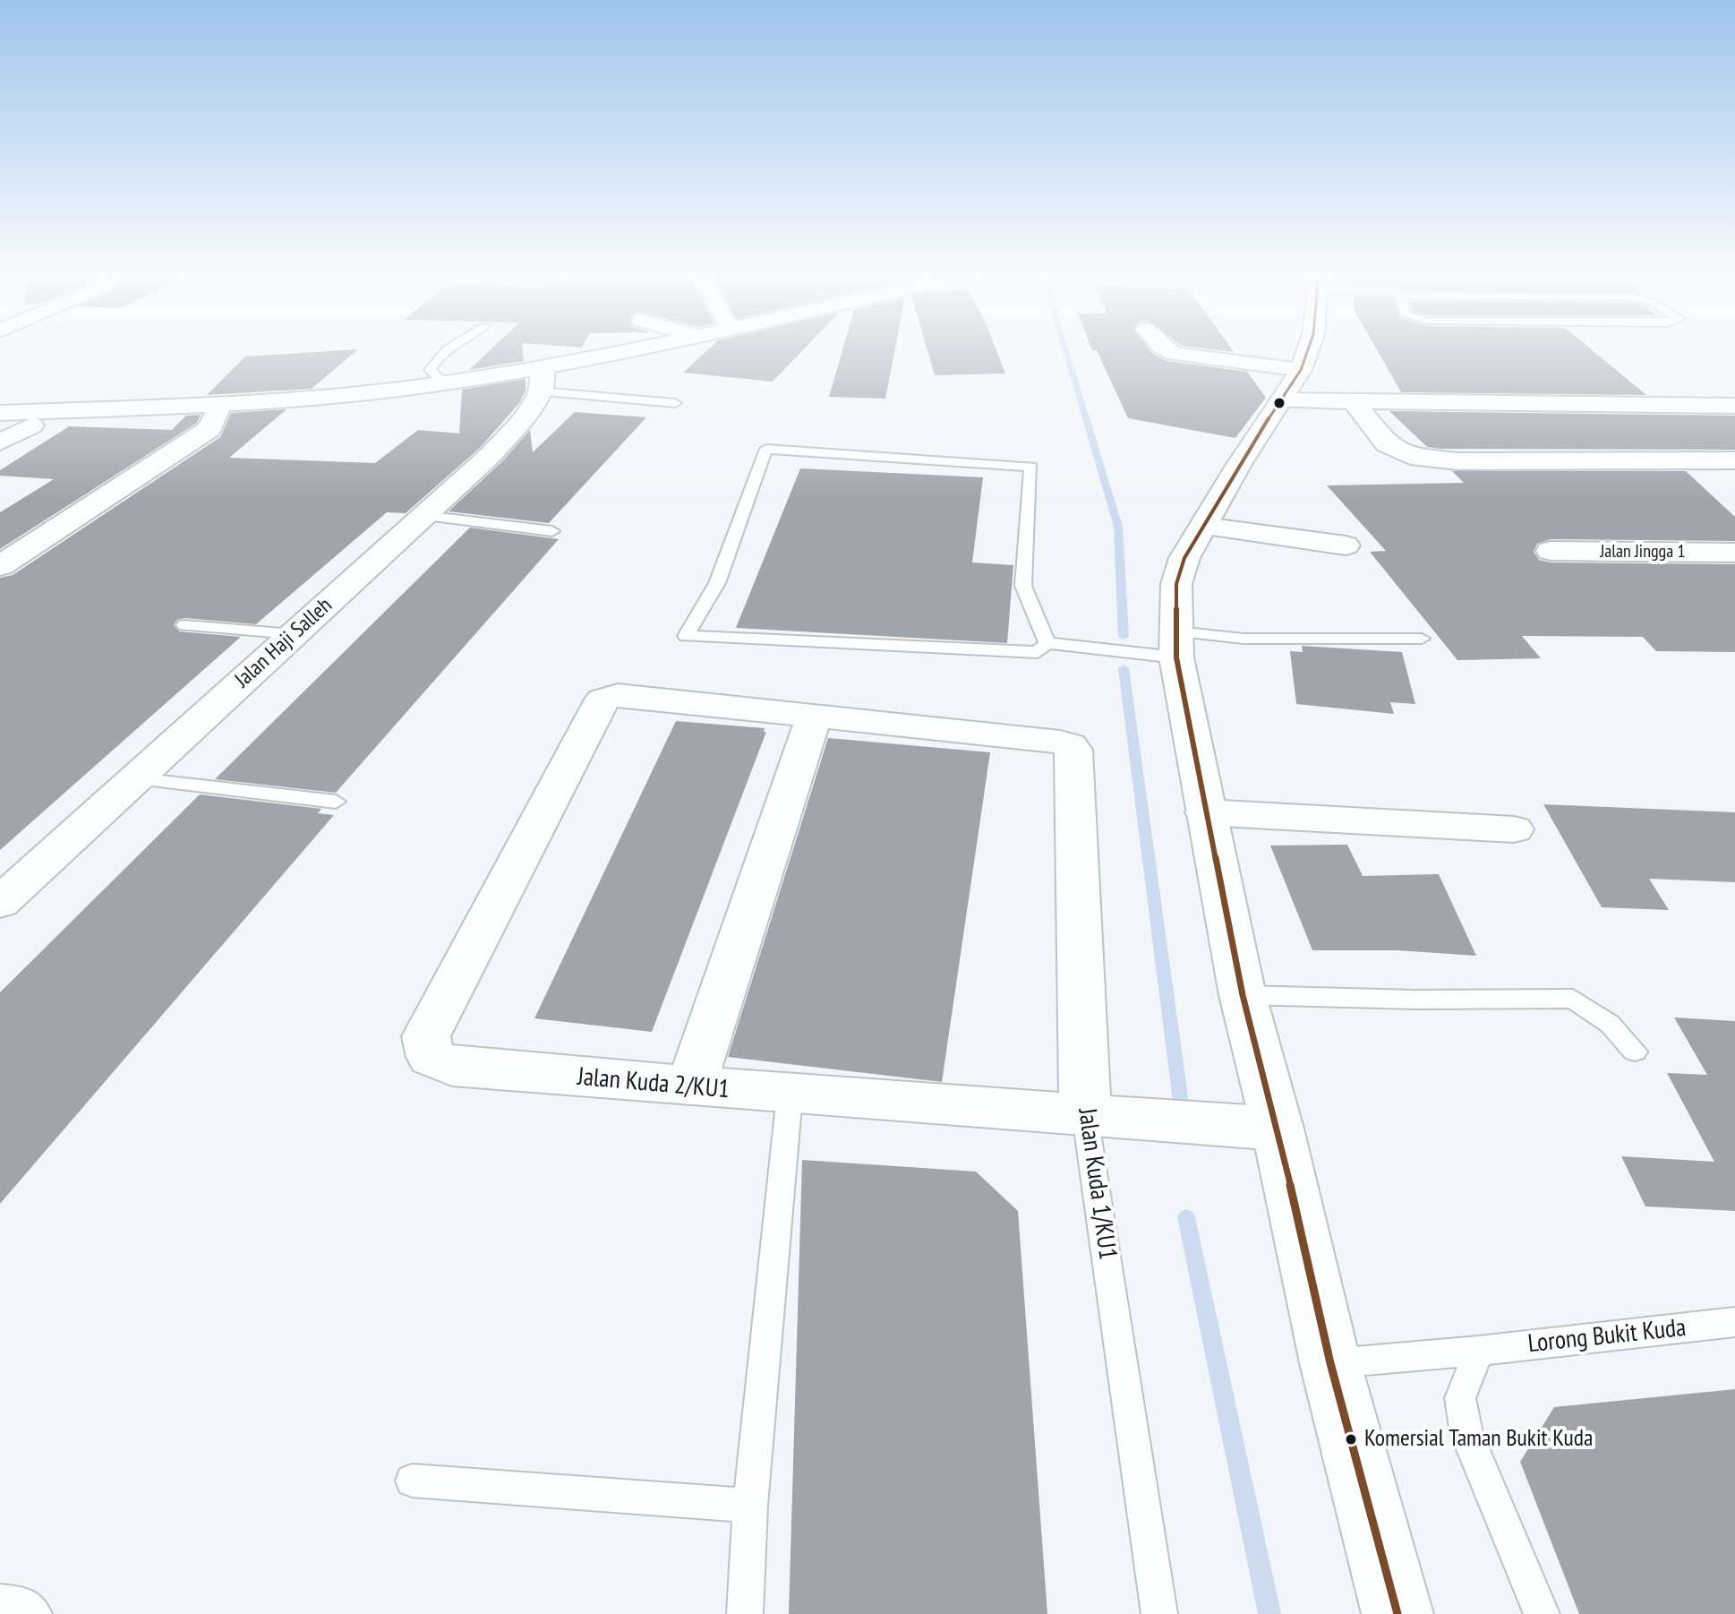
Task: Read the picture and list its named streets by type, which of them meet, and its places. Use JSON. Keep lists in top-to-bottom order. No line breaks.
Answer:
{"streets":{"street":["Jalan Jingga 1","Jalan Haji Salleh","Jalan Kuda 2/KU1","Jalan Kuda 1/KU1"],"lane":["Lorong Bukit Kuda"]},"crossings":[["Jalan Kuda 2/KU1","Jalan Kuda 1/KU1"]],"places":["Komersial Taman Bukit Kuda"]}
